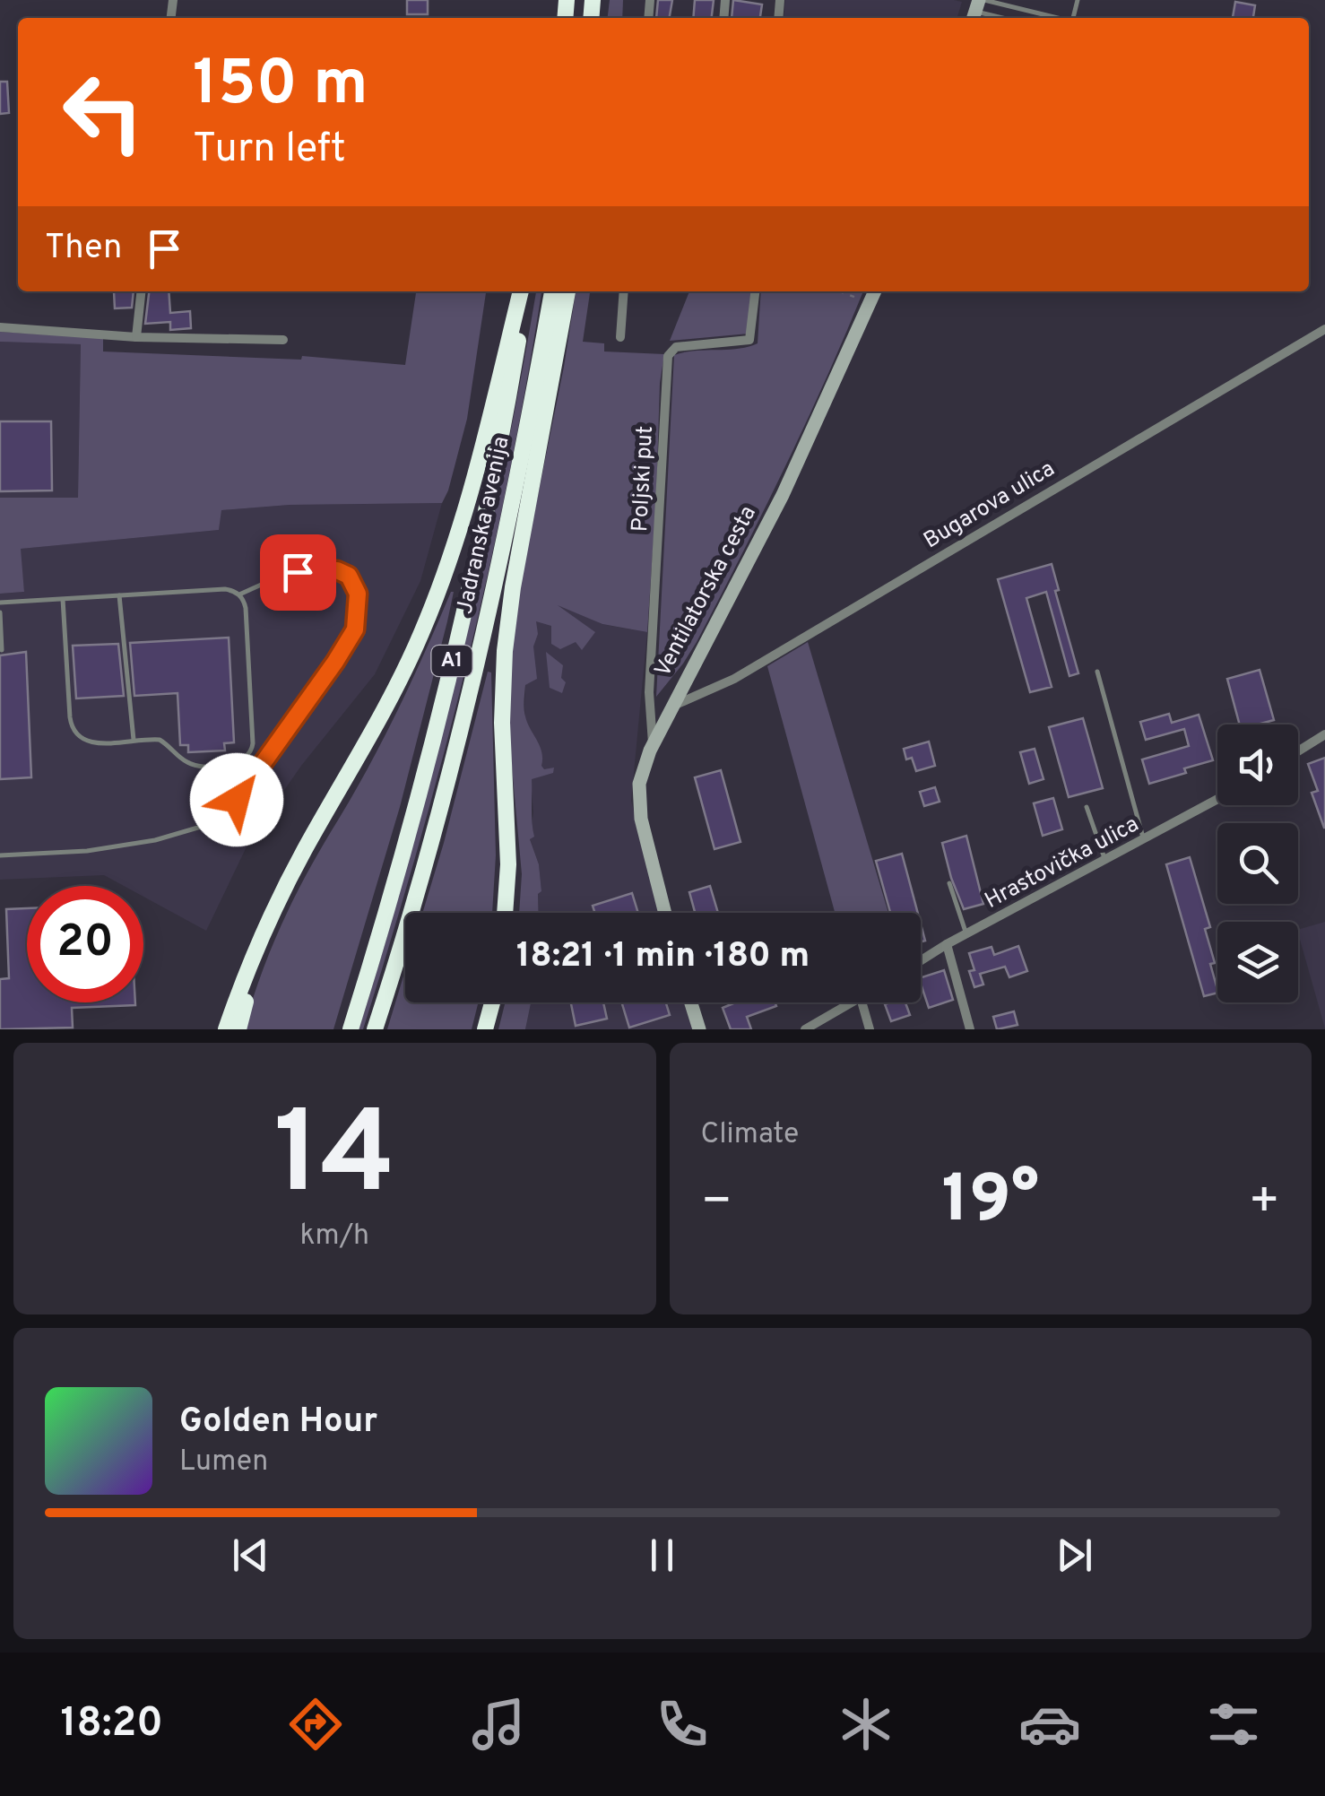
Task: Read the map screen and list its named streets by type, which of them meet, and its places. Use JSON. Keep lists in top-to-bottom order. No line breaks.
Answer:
{"streets":{"highway":["Jadranska avenija","A1"],"main road":["Ventilatorska cesta"],"street":["Poljski put","Bugarova ulica","Hrastovička ulica"]},"crossings":[["Poljski put","Ventilatorska cesta"],["Bugarova ulica","Ventilatorska cesta"]],"page":{"turn":["150 m","Turn left"],"then":"Then","limit":"20","trip":"18:21 · 1 min · 180 m","tile":[["14","km/h"],"Climate"],"heat":["−","19°","+"],"song":["Golden Hour","Lumen"],"tabs":"18:20"}}
